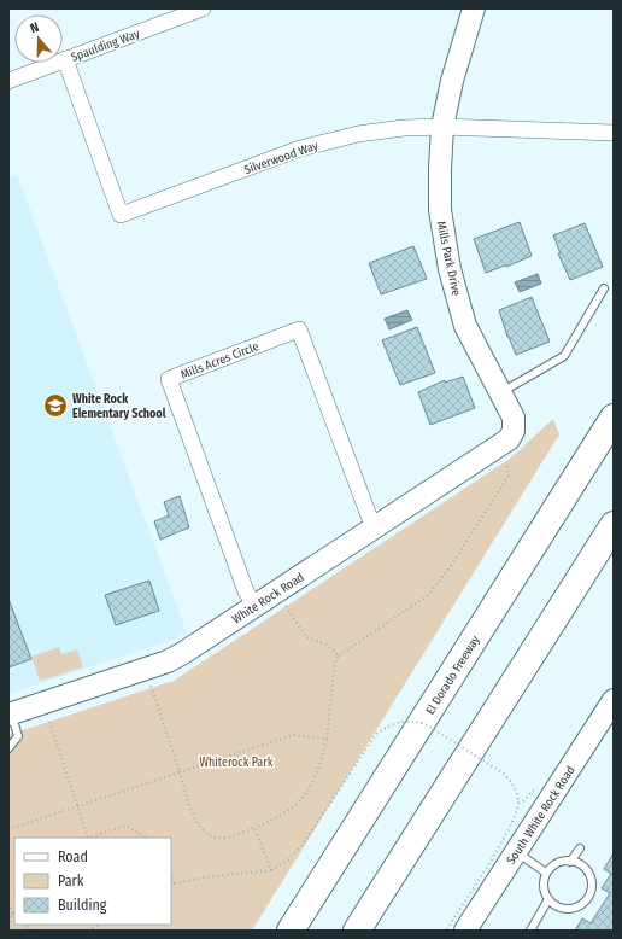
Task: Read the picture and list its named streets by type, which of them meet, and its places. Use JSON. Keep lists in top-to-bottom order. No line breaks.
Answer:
{"streets":{"highway":["El Dorado Freeway"],"street":["Spaulding Way","Silverwood Way","Mills Park Drive","Mills Acres Circle","White Rock Road","South White Rock Road"]},"crossings":[["Spaulding Way","Silverwood Way"],["Silverwood Way","Mills Park Drive"],["Mills Park Drive","White Rock Road"],["Mills Acres Circle","White Rock Road"]],"parks":["Whiterock Park"],"places":{"school or university":["White Rock Elementary School"]},"legend":["Road","Park","Building"],"north":"top"}
